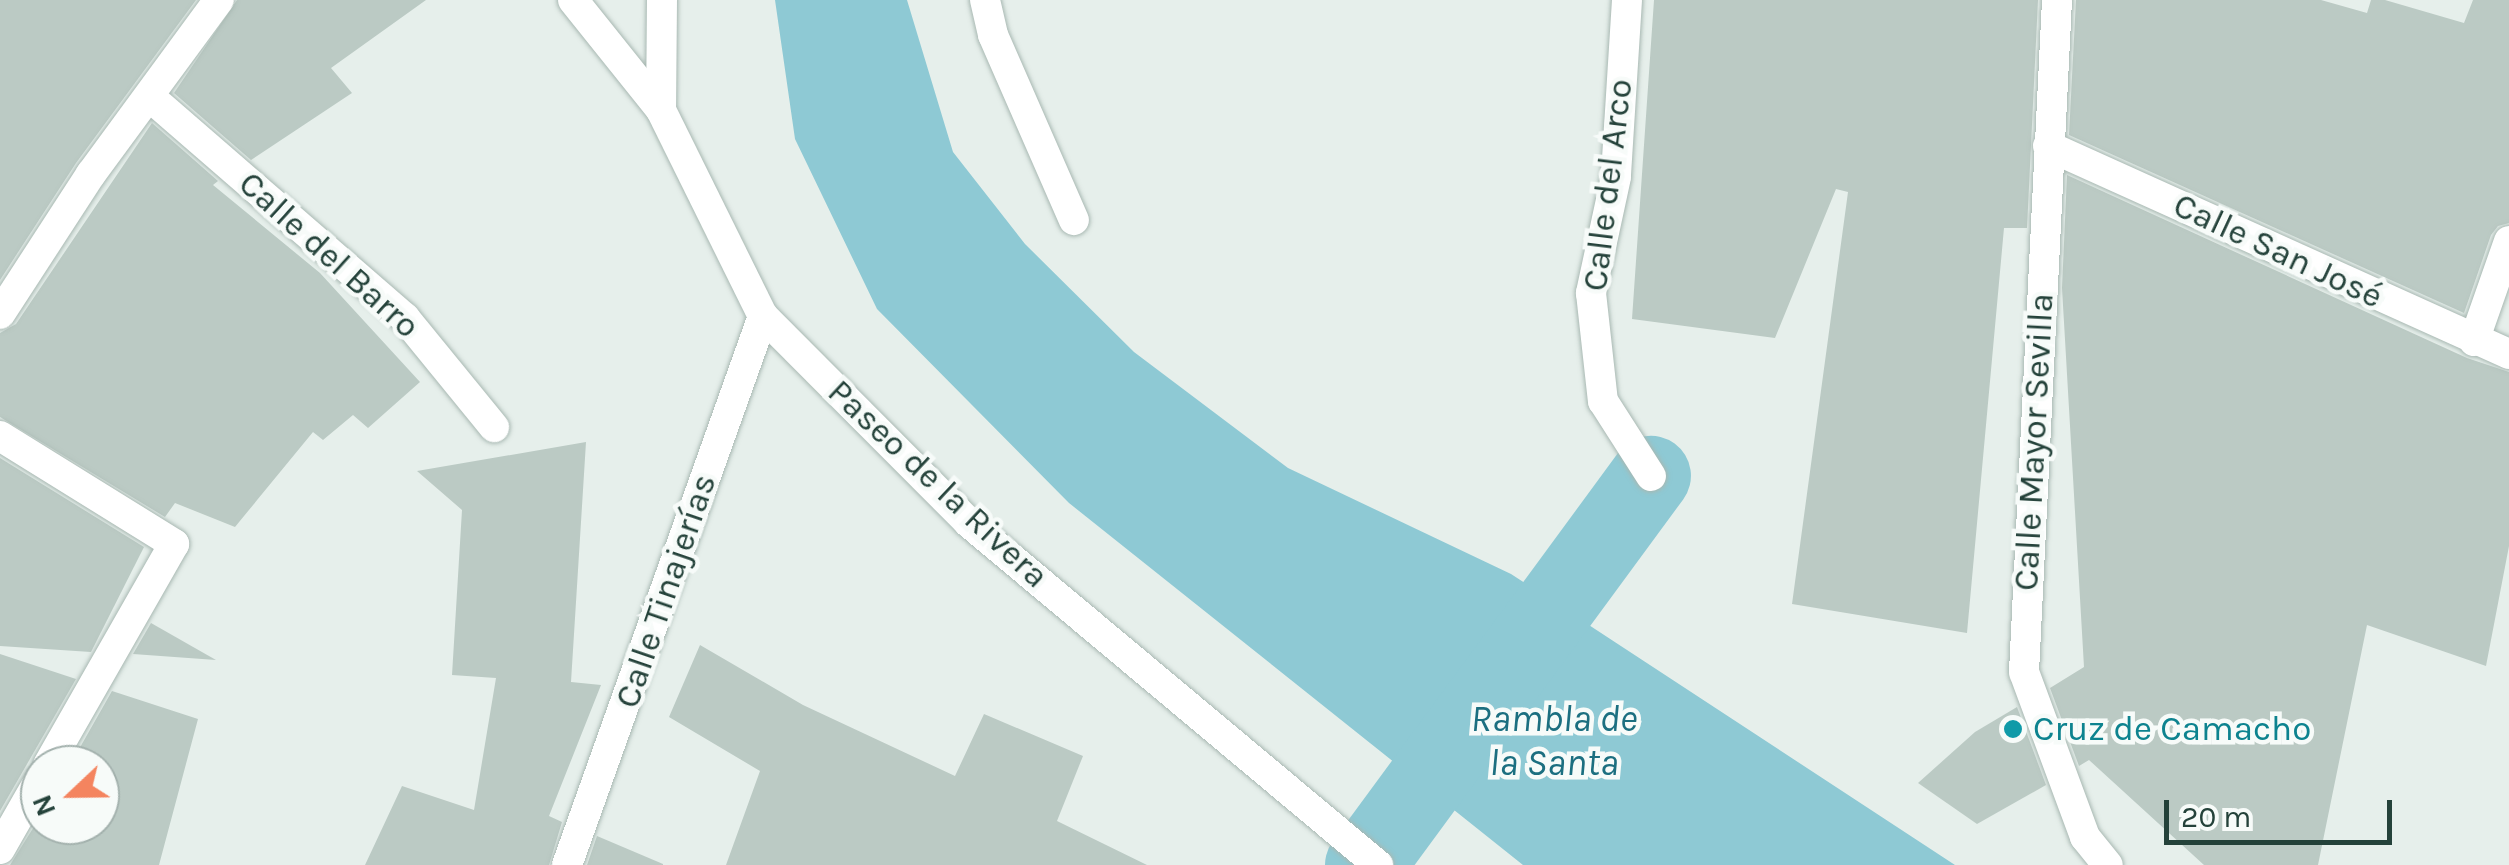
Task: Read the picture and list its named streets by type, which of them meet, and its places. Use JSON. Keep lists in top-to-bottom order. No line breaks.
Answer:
{"streets":{"street":["Calle del Arco","Calle San José","Calle del Barro","Calle Mayor Sevilla","Paseo de la Rivera","Calle Tinajerías"]},"crossings":[["Calle San José","Calle Mayor Sevilla"],["Paseo de la Rivera","Calle Tinajerías"]],"water":["Rambla de la Santa"],"places":["Cruz de Camacho"],"scale_bar":"20 m","north":"left"}
